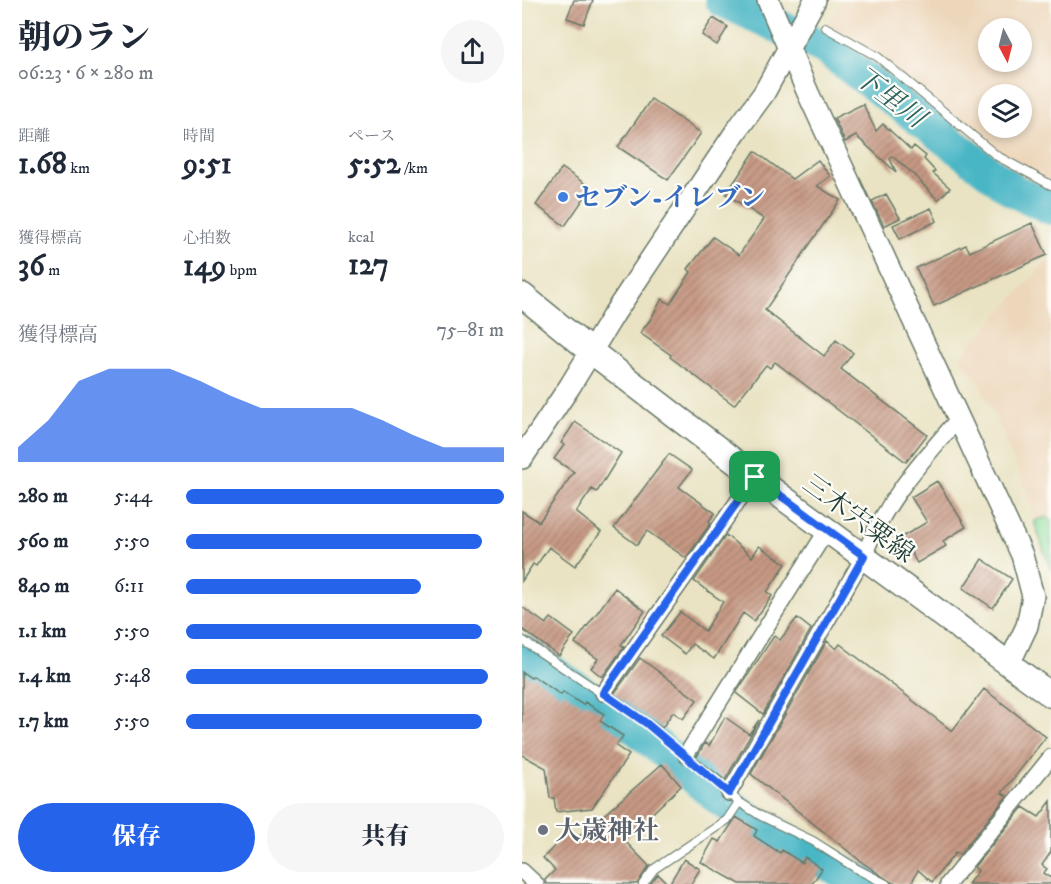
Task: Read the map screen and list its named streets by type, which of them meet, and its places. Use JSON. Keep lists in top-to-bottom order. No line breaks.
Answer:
{"streets":{"main road":["三木宍粟線"]},"water":["下里川"],"places":["セブン-イレブン","大歳神社"],"north":"bottom","page":{"heading":["朝のラン","06:23 · 6 × 280 m"],"stats":[["距離","1.68 km"],["時間","9:51"],["ペース","5:52 /km"],["獲得標高","36 m"],["心拍数","149 bpm"],["kcal","127"]],"chart":["獲得標高","75–81 m"],"list":[{"name":"280 m","note":"5:44"},{"name":"560 m","note":"5:50"},{"name":"840 m","note":"6:11"},{"name":"1.1 km","note":"5:50"},{"name":"1.4 km","note":"5:48"},{"name":"1.7 km","note":"5:50"}],"buttons":["保存","共有"]}}
